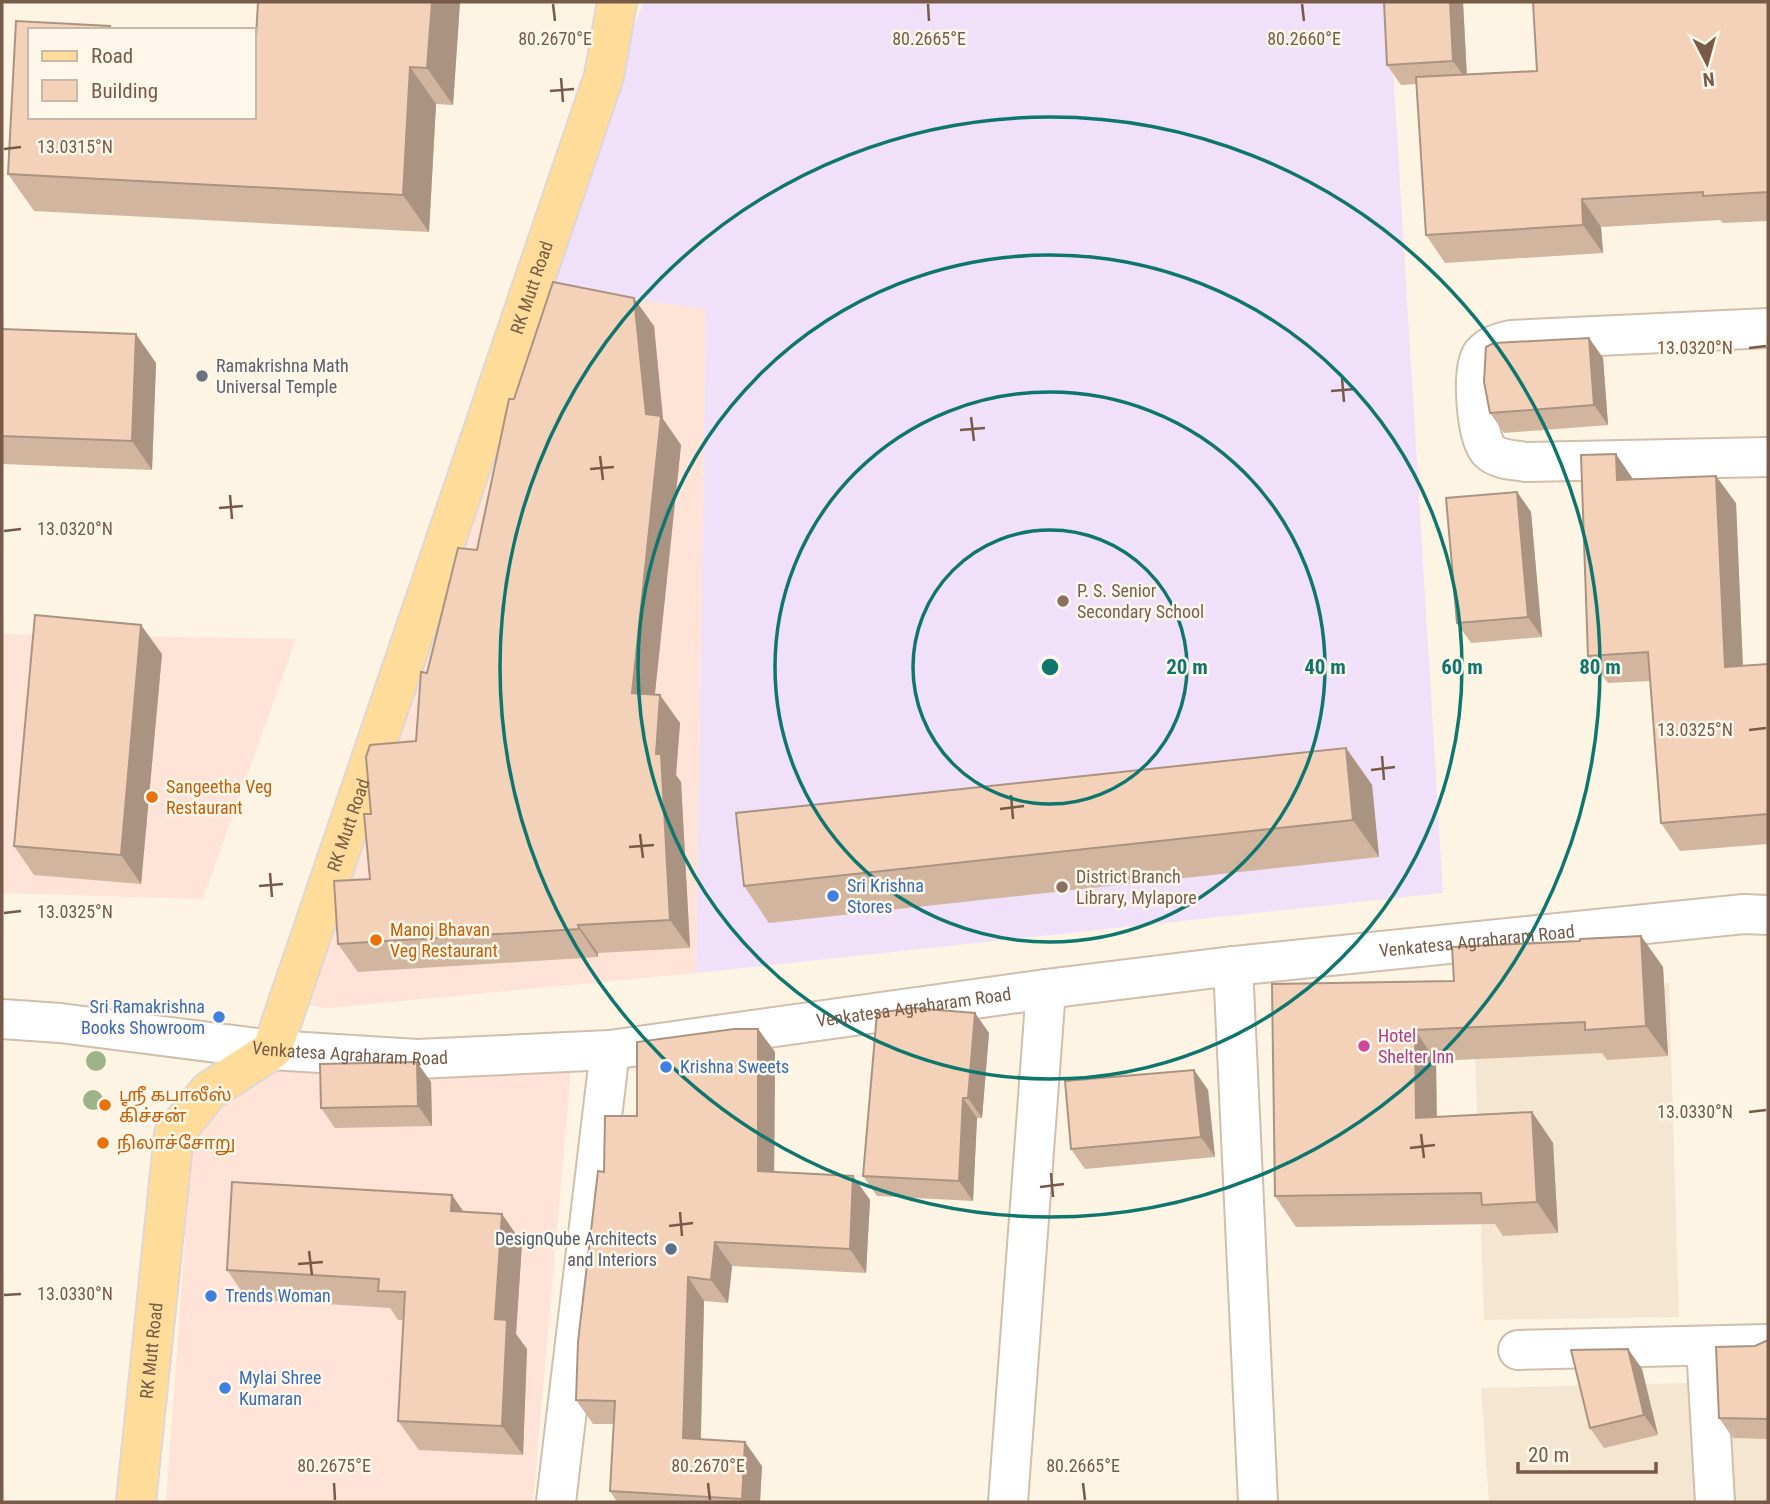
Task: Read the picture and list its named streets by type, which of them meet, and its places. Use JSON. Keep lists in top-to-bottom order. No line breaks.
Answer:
{"streets":{"main road":["RK Mutt Road"],"street":["Venkatesa Agraharam Road"]},"crossings":[["RK Mutt Road","Venkatesa Agraharam Road"]],"places":["Ramakrishna Math Universal Temple","P. S. Senior Secondary School","Sangeetha Veg Restaurant","District Branch Library, Mylapore","Sri Krishna Stores","Manoj Bhavan Veg Restaurant","Sri Ramakrishna Books Showroom","Hotel Shelter Inn","Krishna Sweets","ஶ்ரீ கபாலீஸ் கிச்சன்","நிலாச்சோறு","DesignQube Architects and Interiors","Trends Woman","Mylai Shree Kumaran"],"legend":["Road","Building"],"scale_bar":"20 m","north":"bottom","coordinates":["80.2670°E","80.2665°E","80.2660°E","13.0315°N","13.0320°N","13.0325°N","13.0330°N","80.2675°E"],"rings":["20 m","40 m","60 m","80 m"]}
